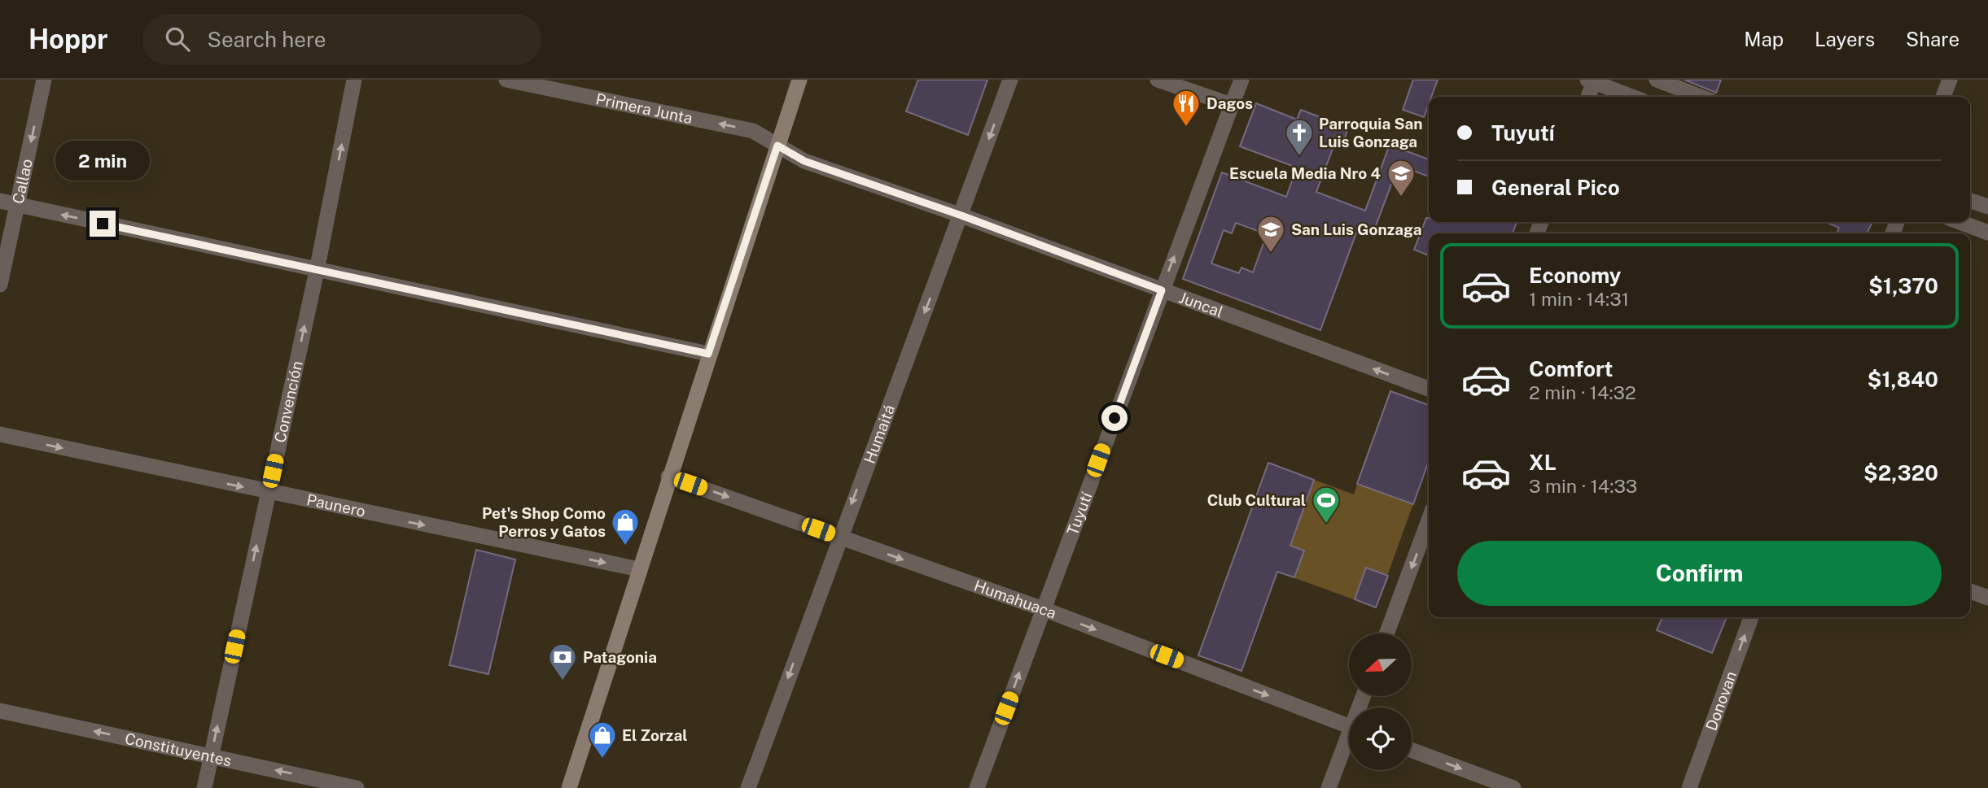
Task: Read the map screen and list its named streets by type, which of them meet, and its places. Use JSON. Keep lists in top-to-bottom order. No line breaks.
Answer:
{"streets":{"street":["Primera Junta","Callao","Juncal","Convención","Humaitá","Paunero","Tuyutí","Humahuaca","Donovan","Constituyentes"]},"crossings":[["Primera Junta","Juncal"],["Juncal","Humaitá"],["Juncal","Tuyutí"],["Convención","Paunero"],["Convención","Constituyentes"],["Humaitá","Humahuaca"],["Tuyutí","Humahuaca"]],"one_way":["Primera Junta","Callao","Juncal","Convención","Humaitá","Paunero","Tuyutí","Humahuaca","Donovan","Constituyentes"],"places":{"restaurant":["Dagos"],"church":["Parroquia San Luis Gonzaga"],"school or university":["Escuela Media Nro 4","San Luis Gonzaga"],"sports":["Club Cultural"],"shop":["Pet's Shop Como Perros y Gatos","El Zorzal"],"bank":["Patagonia"]},"north":"left","page":{"header":"Hoppr","search":"Search here","nav":["Map","Layers","Share"],"banner":["Tuyutí","General Pico"],"bubble":"2 min","list":[{"name":"Economy","note":"1 min · 14:31","value":"$1,370"},{"name":"Comfort","note":"2 min · 14:32","value":"$1,840"},{"name":"XL","note":"3 min · 14:33","value":"$2,320"}],"buttons":"Confirm"}}
